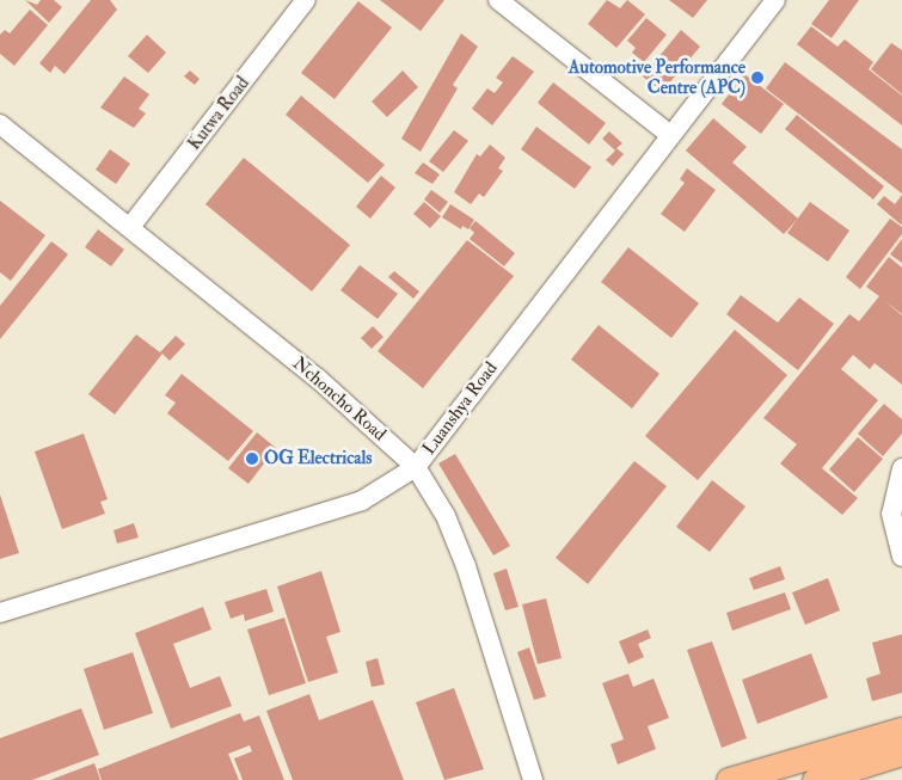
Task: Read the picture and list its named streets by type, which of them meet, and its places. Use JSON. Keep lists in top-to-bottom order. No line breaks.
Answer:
{"streets":{"street":["Kutwa Road","Nchoncho Road","Luanshya Road"]},"crossings":[["Kutwa Road","Nchoncho Road"],["Nchoncho Road","Luanshya Road"]],"places":["Automotive Performance Centre (APC)","OG Electricals"]}
